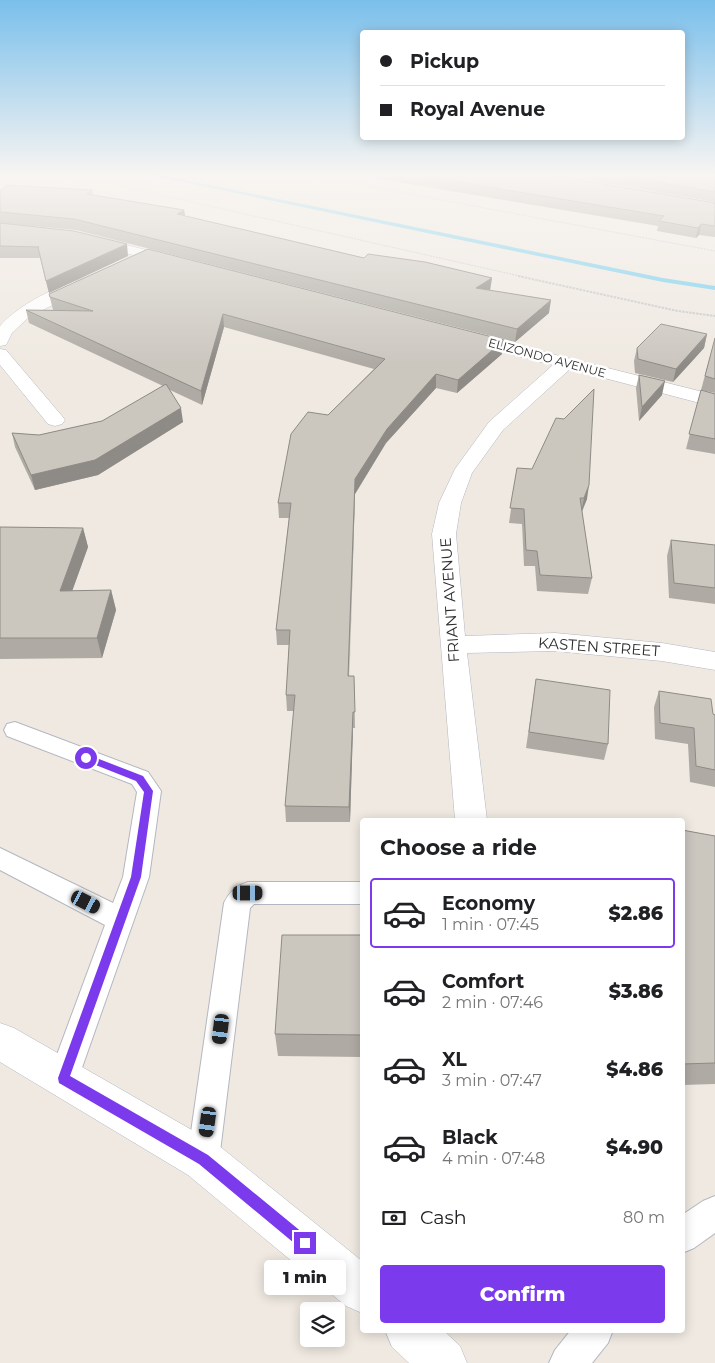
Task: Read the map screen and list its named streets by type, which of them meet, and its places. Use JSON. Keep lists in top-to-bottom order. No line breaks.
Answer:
{"streets":{"street":["ELIZONDO AVENUE","FRIANT AVENUE","KASTEN STREET"]},"crossings":[["ELIZONDO AVENUE","FRIANT AVENUE"],["FRIANT AVENUE","KASTEN STREET"]],"page":{"banner":["Pickup","Royal Avenue"],"heading":"Choose a ride","list":[{"name":"Economy","note":"1 min · 07:45","value":"$2.86"},{"name":"Comfort","note":"2 min · 07:46","value":"$3.86"},{"name":"XL","note":"3 min · 07:47","value":"$4.86"},{"name":"Black","note":"4 min · 07:48","value":"$4.90"}],"pay":["Cash","80 m"],"buttons":"Confirm","bubble":"1 min"}}
